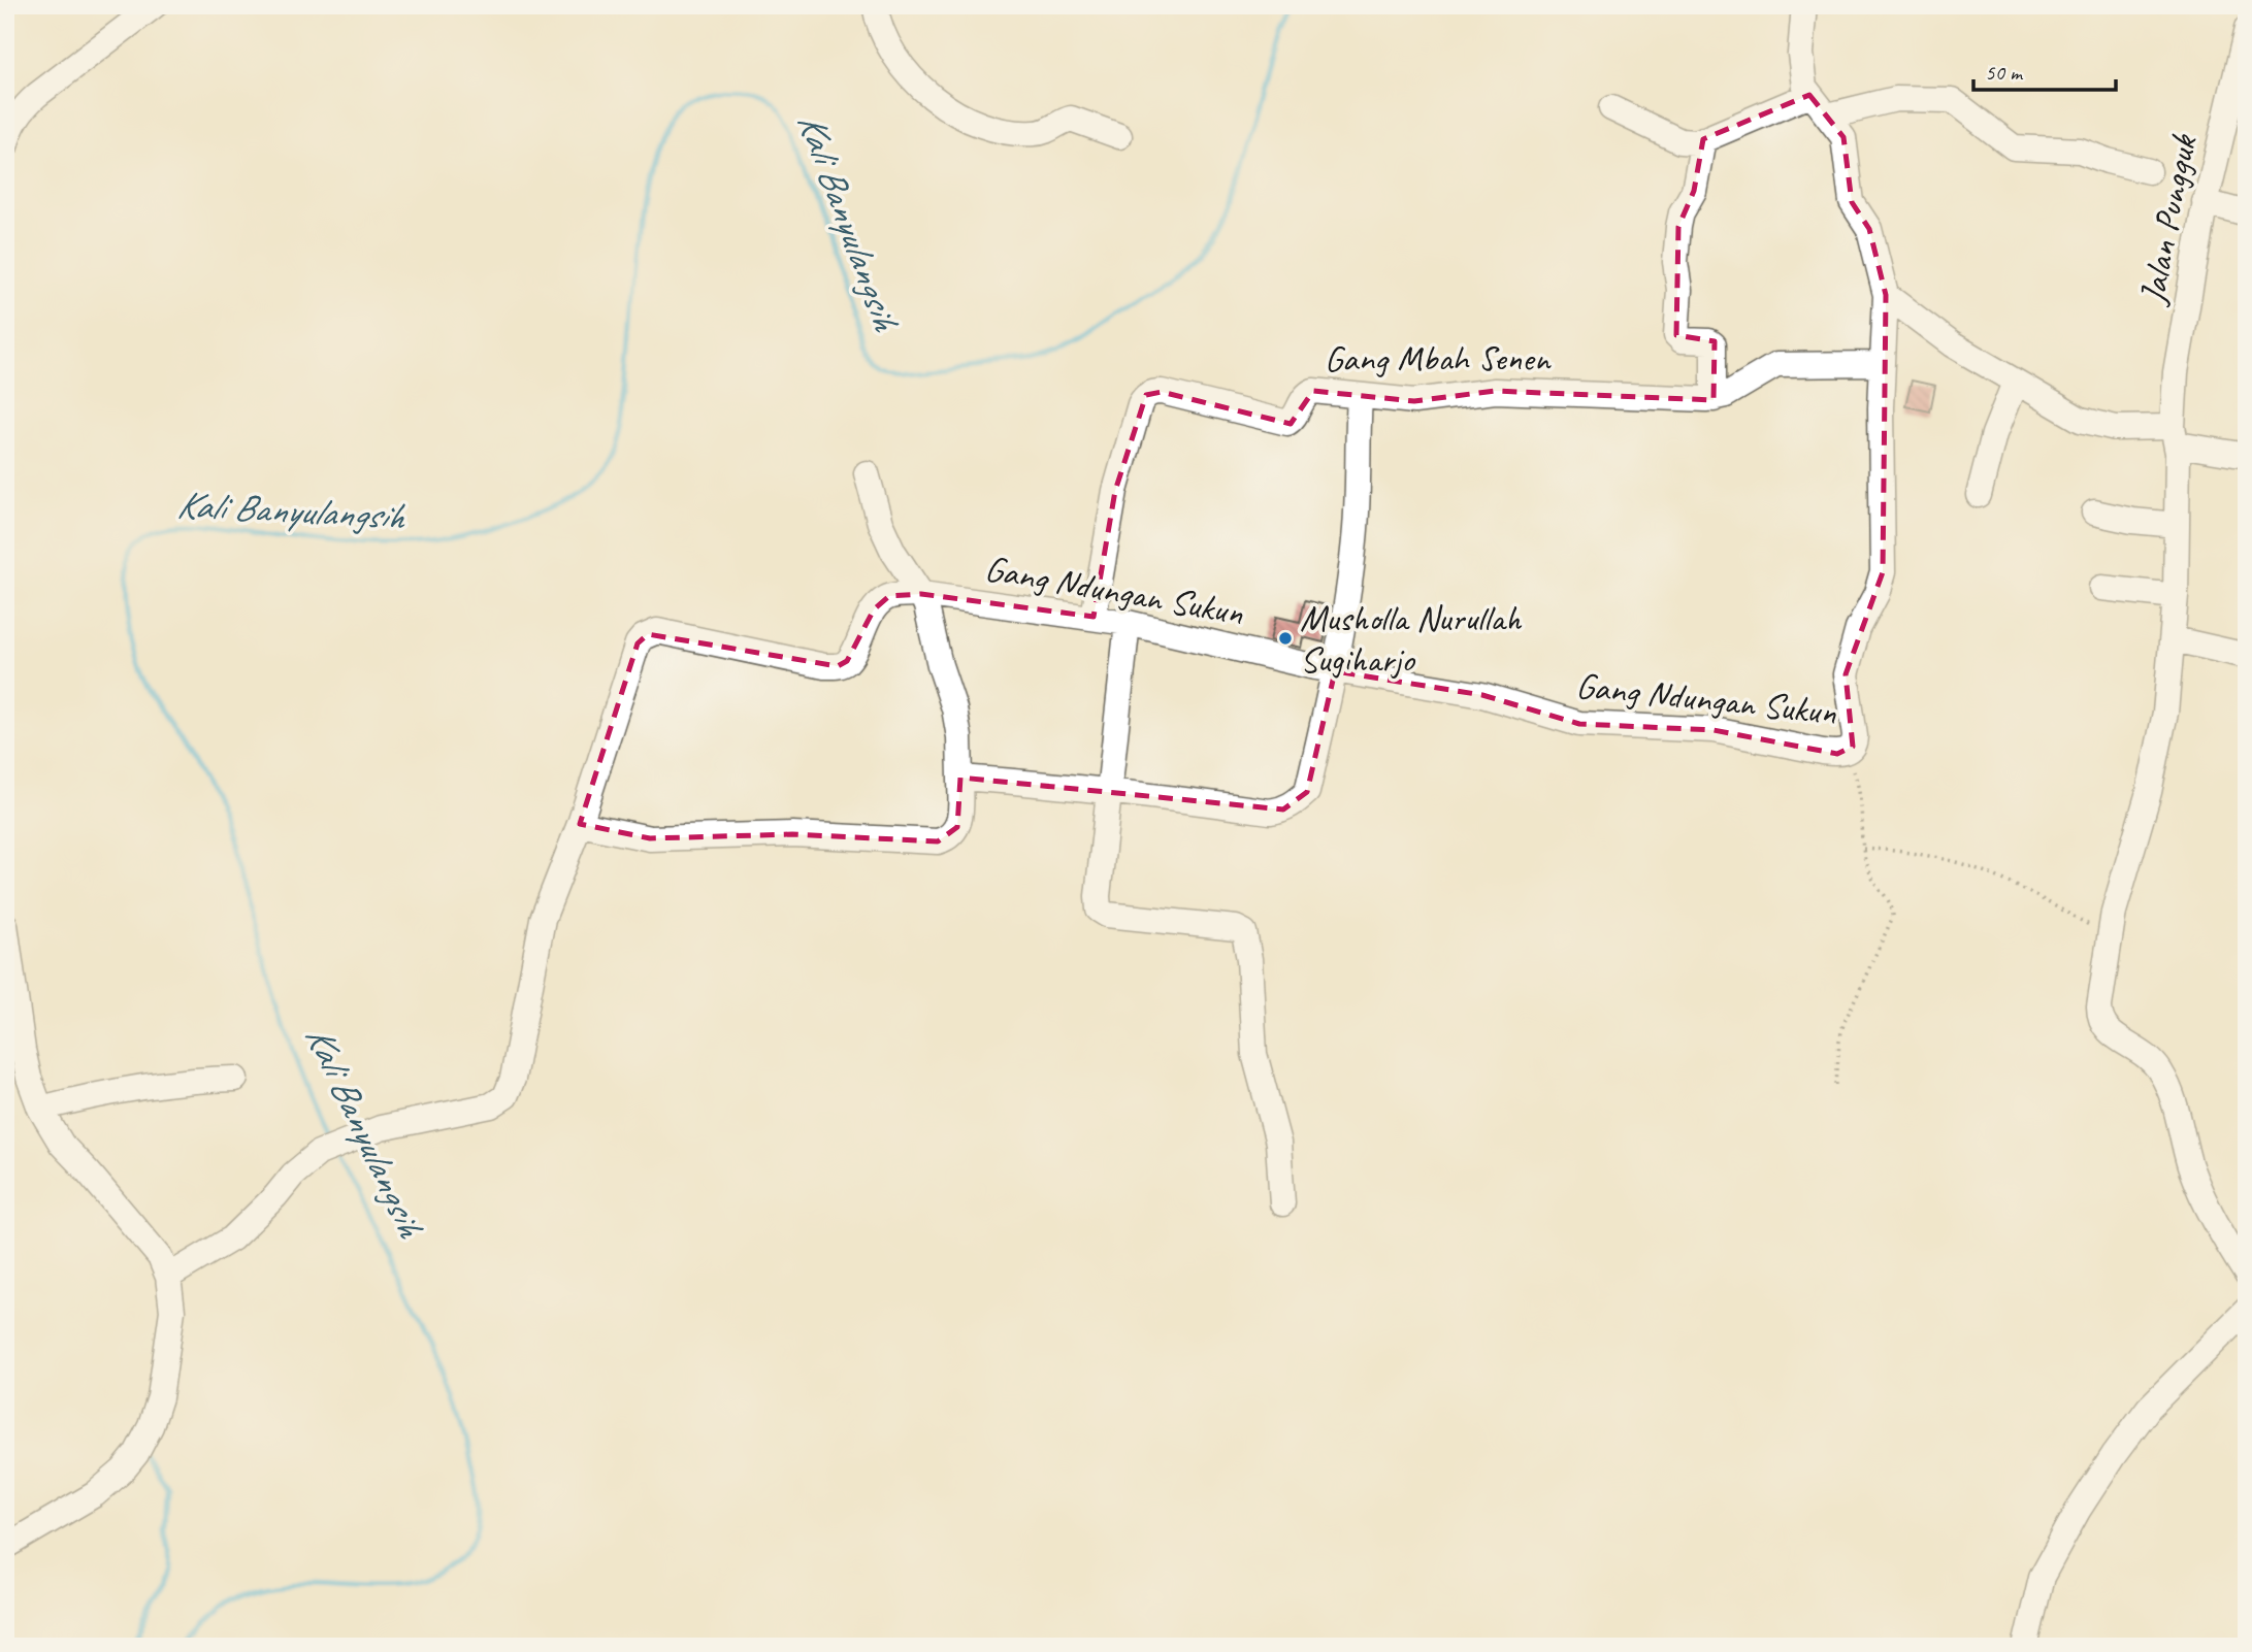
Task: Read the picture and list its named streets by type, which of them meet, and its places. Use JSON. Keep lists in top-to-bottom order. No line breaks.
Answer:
{"streets":{"street":["Jalan Pungguk","Gang Mbah Senen","Gang Ndungan Sukun"]},"crossings":[["Gang Mbah Senen","Gang Ndungan Sukun"]],"water":["Kali Banyulangsih"],"places":["Musholla Nurullah Sugiharjo"],"scale_bar":"50 m"}
